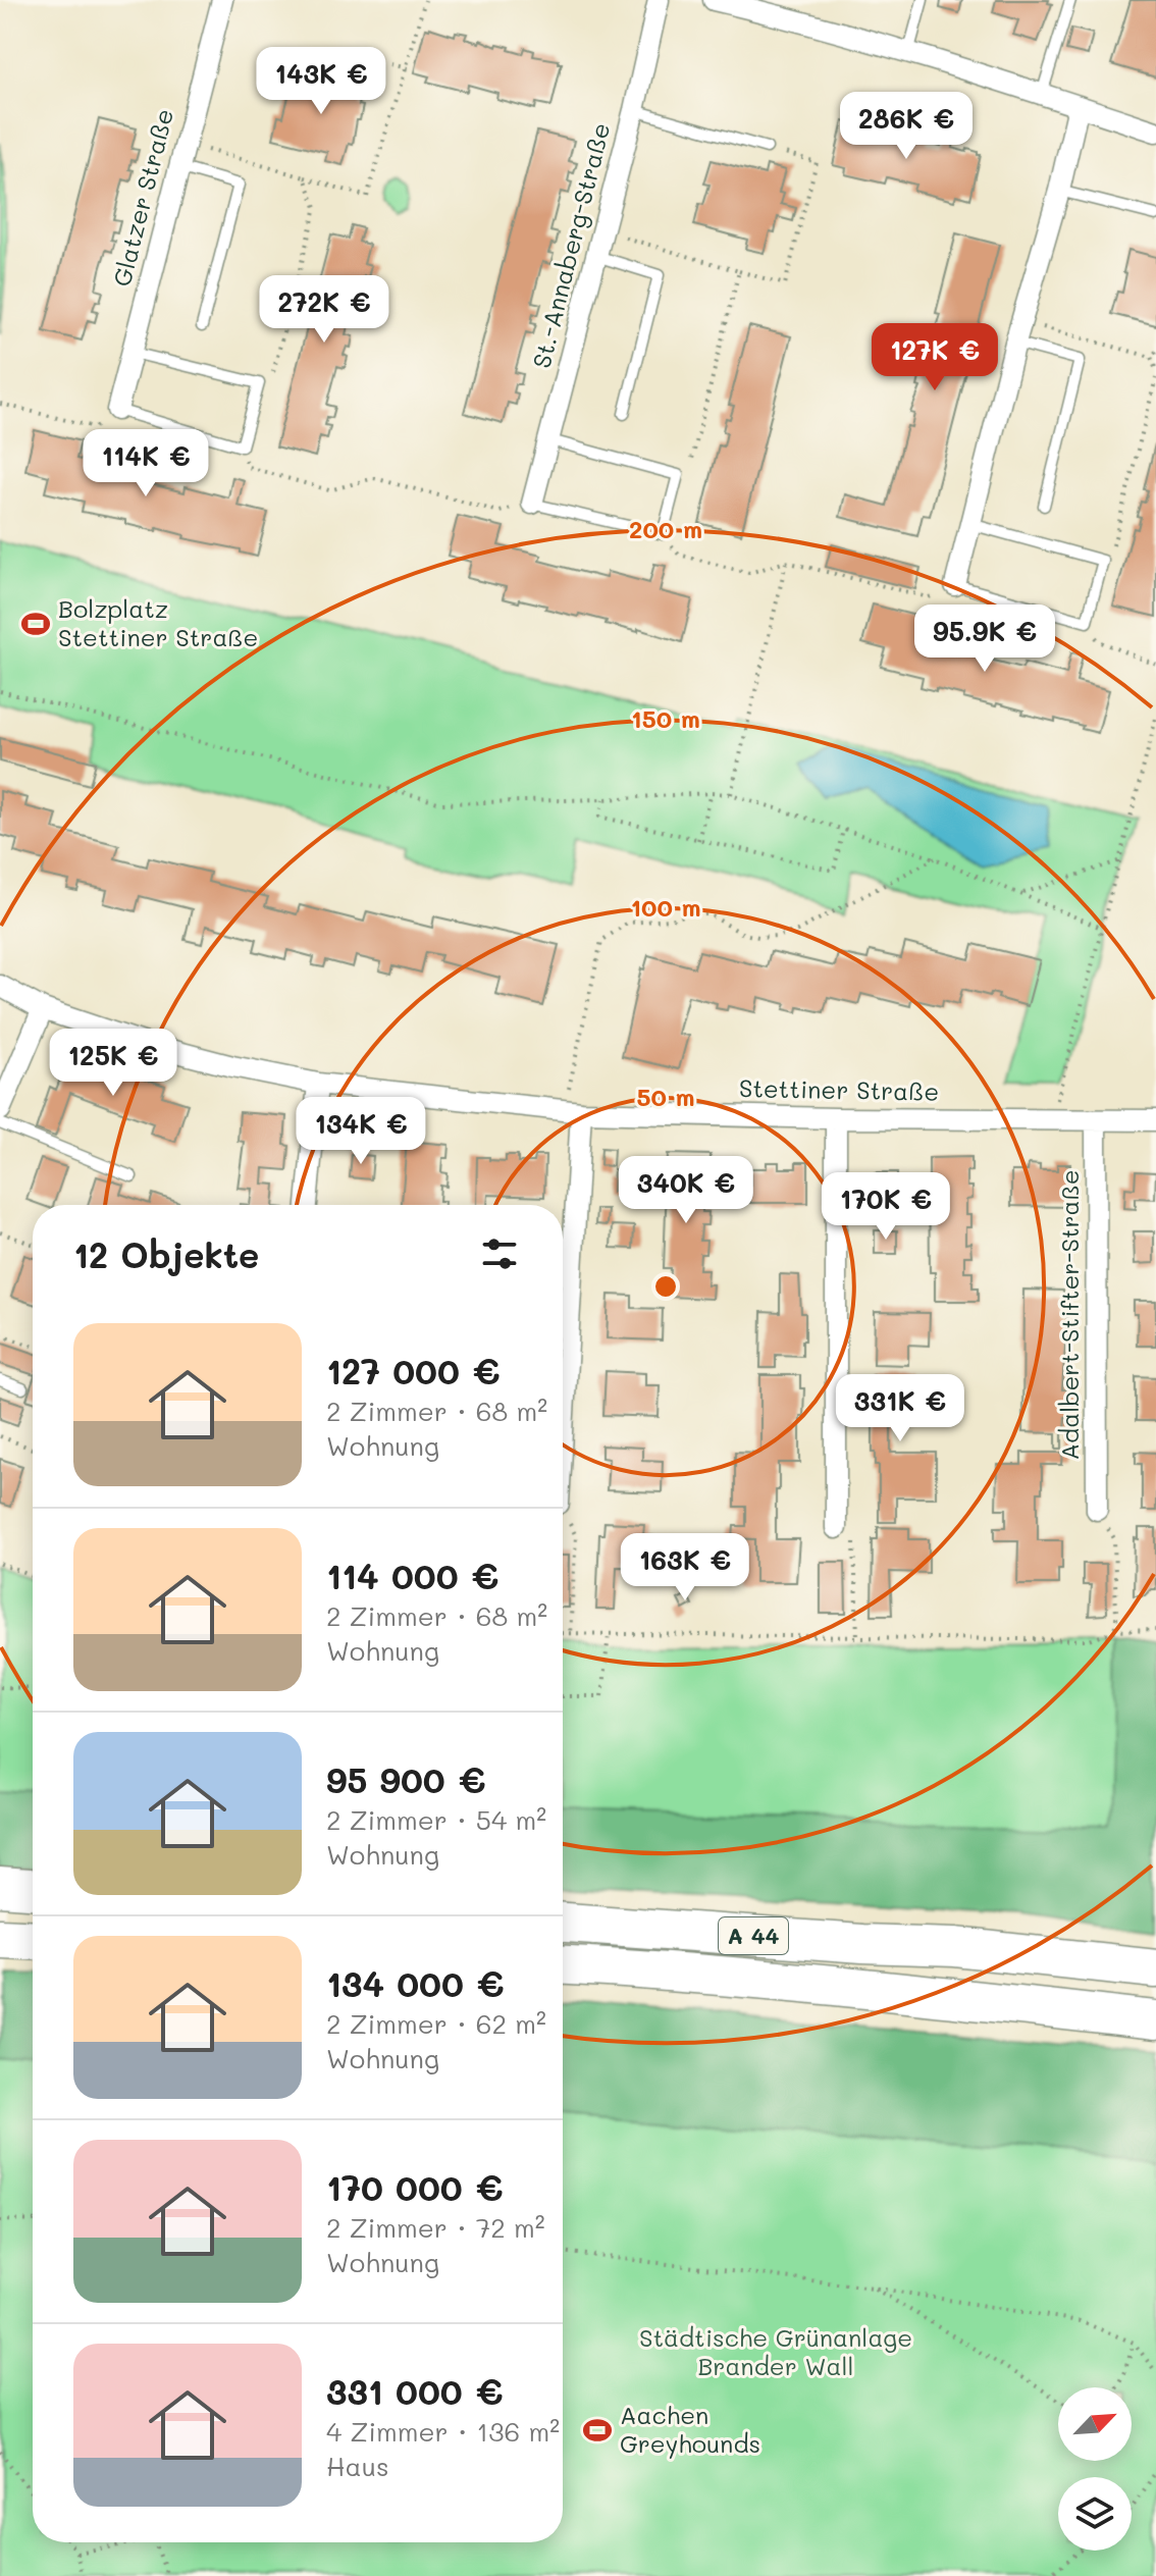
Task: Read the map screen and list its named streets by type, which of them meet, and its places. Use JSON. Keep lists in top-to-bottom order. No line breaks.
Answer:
{"streets":{"highway":["A 44"],"street":["Glatzer Straße","St.-Annaberg-Straße","Stettiner Straße","Adalbert-Stifter-Straße"]},"crossings":[["Stettiner Straße","Adalbert-Stifter-Straße"]],"parks":["Städtische Grünanlage Brander Wall"],"places":{"sports":["Bolzplatz Stettiner Straße","Aachen Greyhounds"]},"north":"top right","page":{"price":["143K €","286K €","272K €","127K €","114K €","95.9K €","125K €","134K €","340K €","170K €","331K €","163K €"],"heading":"12 Objekte","list":[{"name":"127 000 €","note":"2 Zimmer · 68 m² · Wohnung"},{"name":"114 000 €","note":"2 Zimmer · 68 m² · Wohnung"},{"name":"95 900 €","note":"2 Zimmer · 54 m² · Wohnung"},{"name":"134 000 €","note":"2 Zimmer · 62 m² · Wohnung"},{"name":"170 000 €","note":"2 Zimmer · 72 m² · Wohnung"},{"name":"331 000 €","note":"4 Zimmer · 136 m² · Haus"}]},"rings":["200 m","150 m","100 m","50 m"]}
